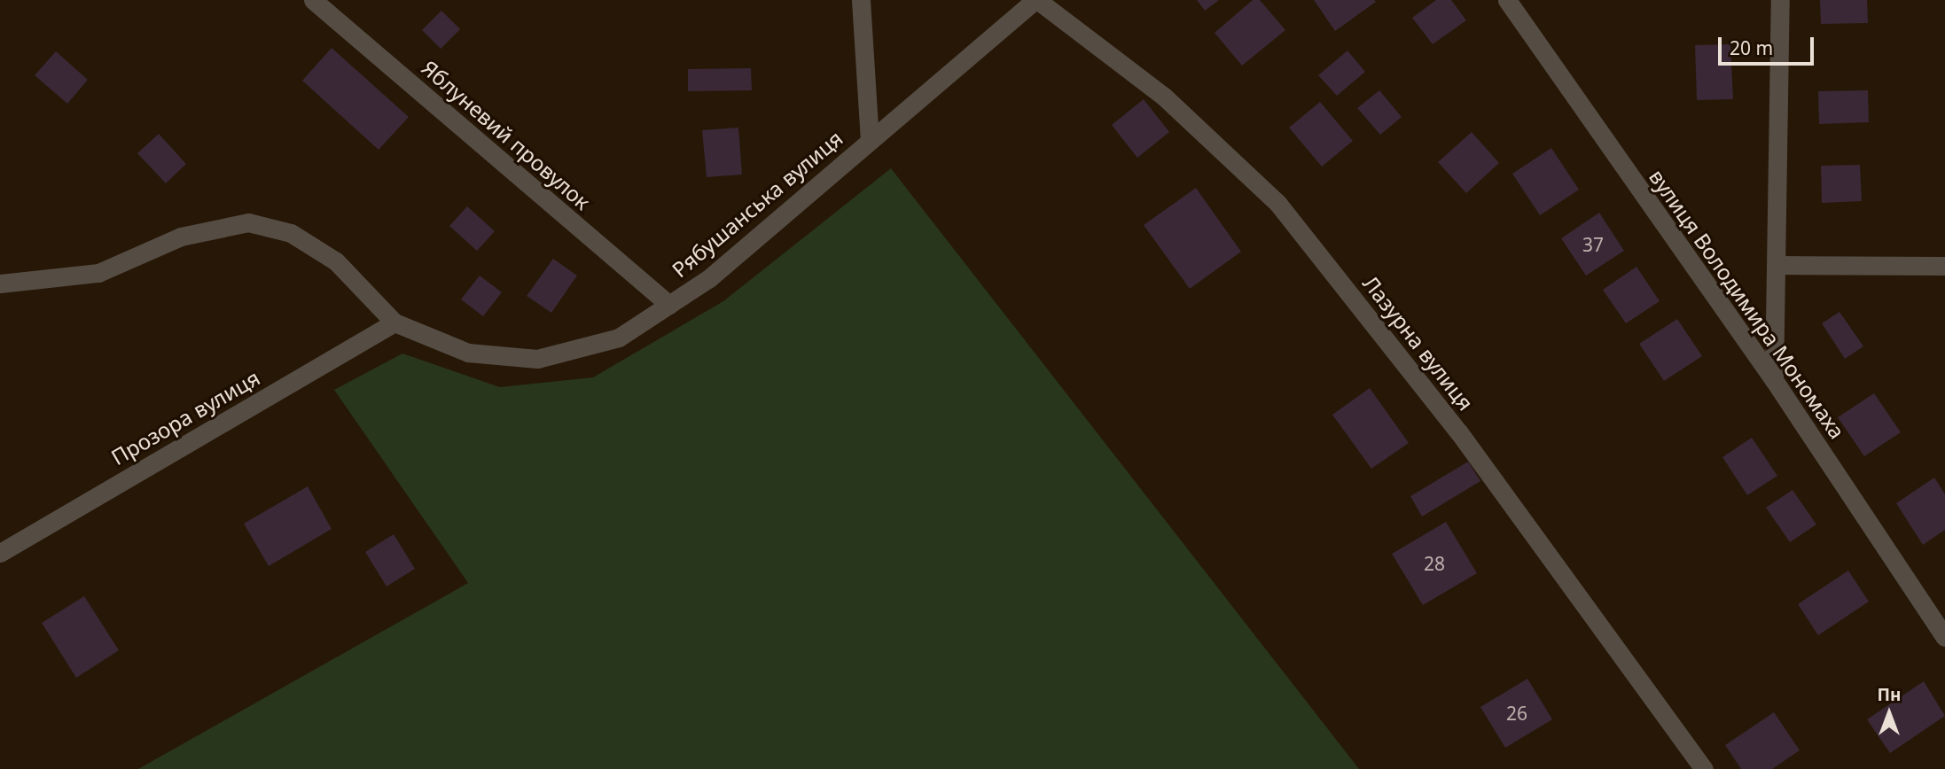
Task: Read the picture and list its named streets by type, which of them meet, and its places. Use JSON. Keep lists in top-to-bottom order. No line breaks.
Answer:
{"streets":{"street":["Яблуневий провулок","Рябушанська вулиця","вулиця Володимира Мономаха","Лазурна вулиця","Прозора вулиця"]},"crossings":[["Яблуневий провулок","Рябушанська вулиця"],["Рябушанська вулиця","Лазурна вулиця"],["Рябушанська вулиця","Прозора вулиця"]],"house_numbers":["37","28","26"],"scale_bar":"20 m","north":"top"}
